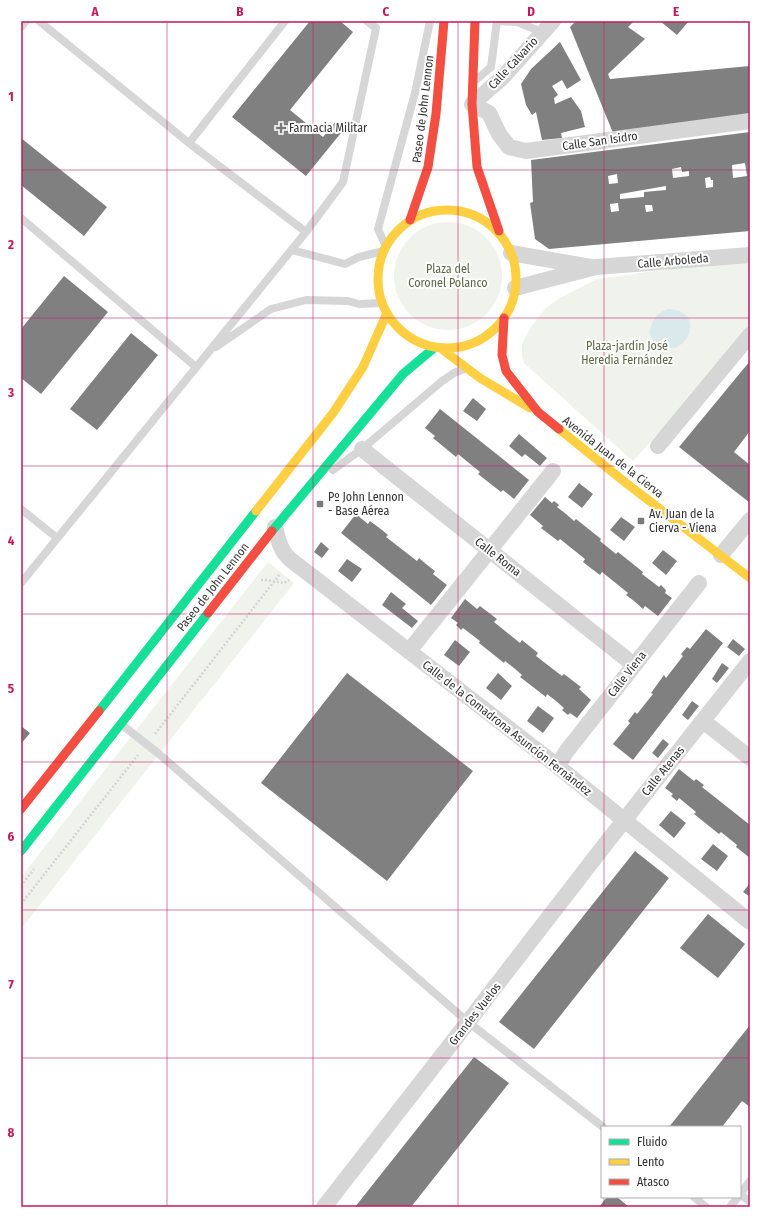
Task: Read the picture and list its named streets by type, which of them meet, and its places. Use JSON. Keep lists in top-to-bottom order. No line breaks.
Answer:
{"streets":{"main road":["Paseo de John Lennon","Avenida Juan de la Cierva"],"street":["Calle Calvario","Calle San Isidro","Calle Arboleda","Calle Roma","Calle Viena","Calle de la Comadrona Asunción Fernández","Calle Atenas","Grandes Vuelos"]},"crossings":[["Calle Calvario","Calle San Isidro"],["Paseo de John Lennon","Calle Arboleda"],["Paseo de John Lennon","Avenida Juan de la Cierva"],["Paseo de John Lennon","Calle de la Comadrona Asunción Fernández"],["Calle Arboleda","Avenida Juan de la Cierva"],["Calle Roma","Calle Viena"],["Calle Viena","Calle de la Comadrona Asunción Fernández"],["Calle de la Comadrona Asunción Fernández","Calle Atenas"],["Calle de la Comadrona Asunción Fernández","Grandes Vuelos"],["Calle Atenas","Grandes Vuelos"]],"parks":["Plaza del Coronel Polanco","Plaza-jardín José Heredia Fernández"],"places":{"health":["Farmacia Militar"],"transit":["Pº John Lennon - Base Aérea","Av. Juan de la Cierva - Viena"]},"legend":["Fluido","Lento","Atasco"],"grid":{"columns":["A","B","C","D","E"],"rows":["1","2","3","4","5","6","7","8"]}}
